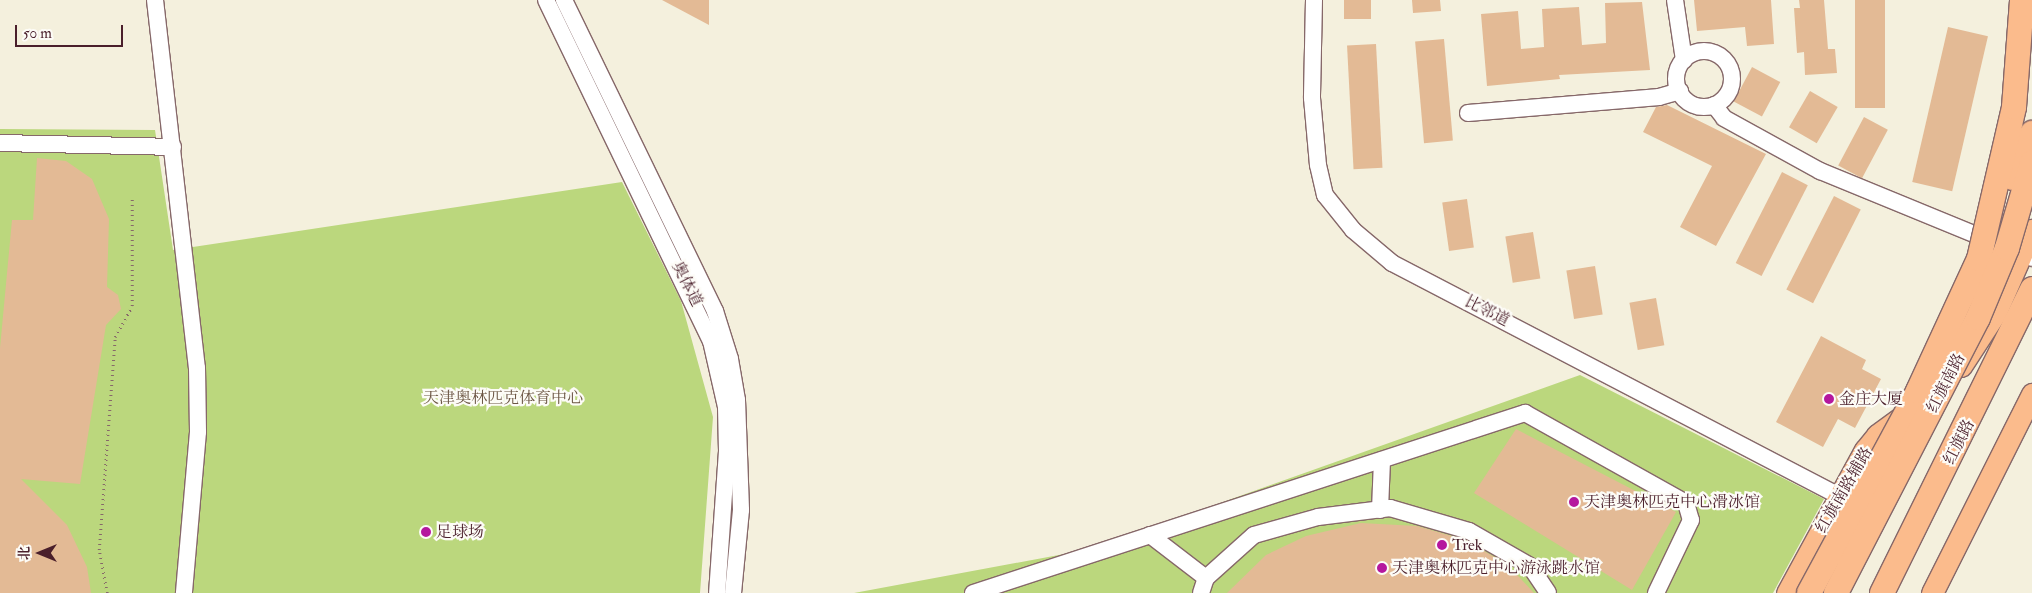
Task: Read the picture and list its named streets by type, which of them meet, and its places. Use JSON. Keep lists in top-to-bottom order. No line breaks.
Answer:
{"streets":{"highway":["红旗南路","红旗路"],"main road":["红旗南路辅路"],"street":["奥体道","比邻道"]},"crossings":[["比邻道","红旗南路辅路"],["红旗南路","红旗南路辅路"]],"parks":["天津奥林匹克体育中心"],"places":["金庄大厦","天津奥林匹克中心滑冰馆","足球场","Trek","天津奥林匹克中心游泳跳水馆"],"scale_bar":"50 m","north":"left"}
